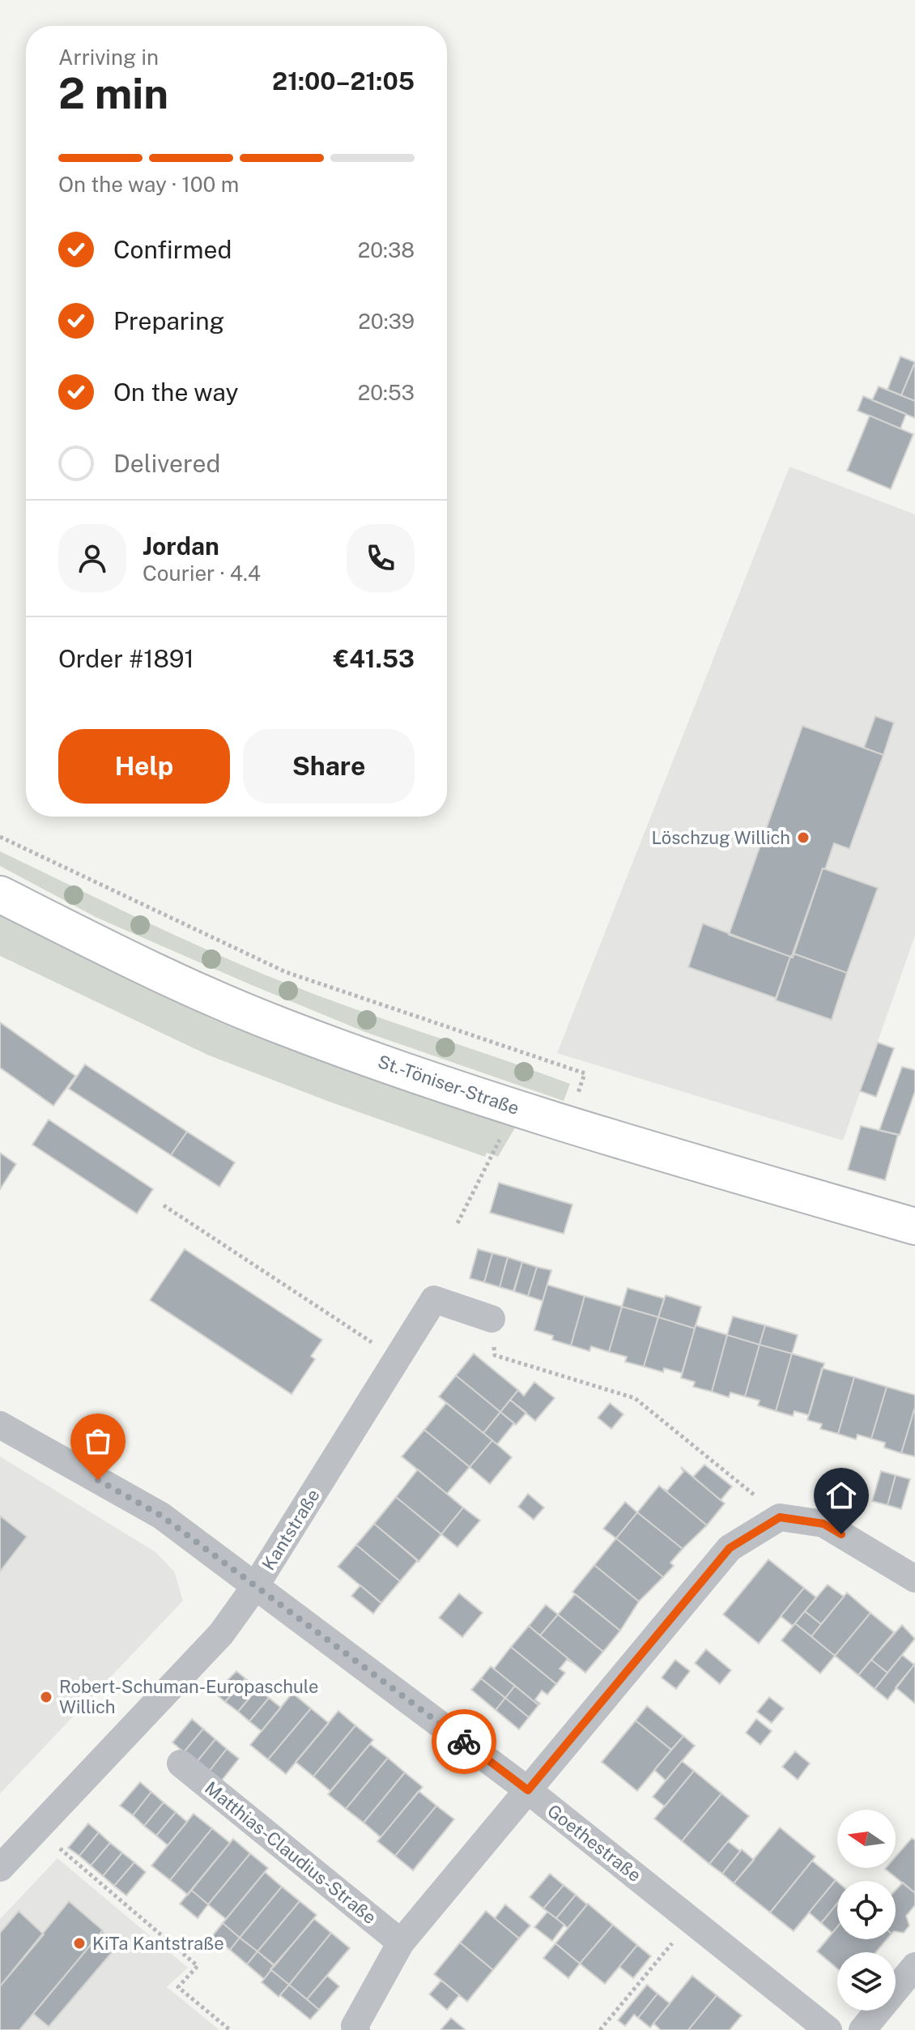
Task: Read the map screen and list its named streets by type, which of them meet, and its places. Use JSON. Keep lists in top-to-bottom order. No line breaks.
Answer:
{"streets":{"main road":["St.-Töniser-Straße"],"street":["Kantstraße","Goethestraße","Matthias-Claudius-Straße"]},"crossings":[["Kantstraße","Goethestraße"]],"places":["Löschzug Willich","Robert-Schuman-Europaschule Willich","KiTa Kantstraße"],"north":"left","page":{"heading":["2 min","Arriving in","21:00–21:05"],"panel":["Jordan","Courier · 4.4","Order #1891","€41.53"],"bar":"On the way · 100 m","list":[["Confirmed","20:38"],["Preparing","20:39"],["On the way","20:53"],"Delivered"],"buttons":["Help","Share"]}}
